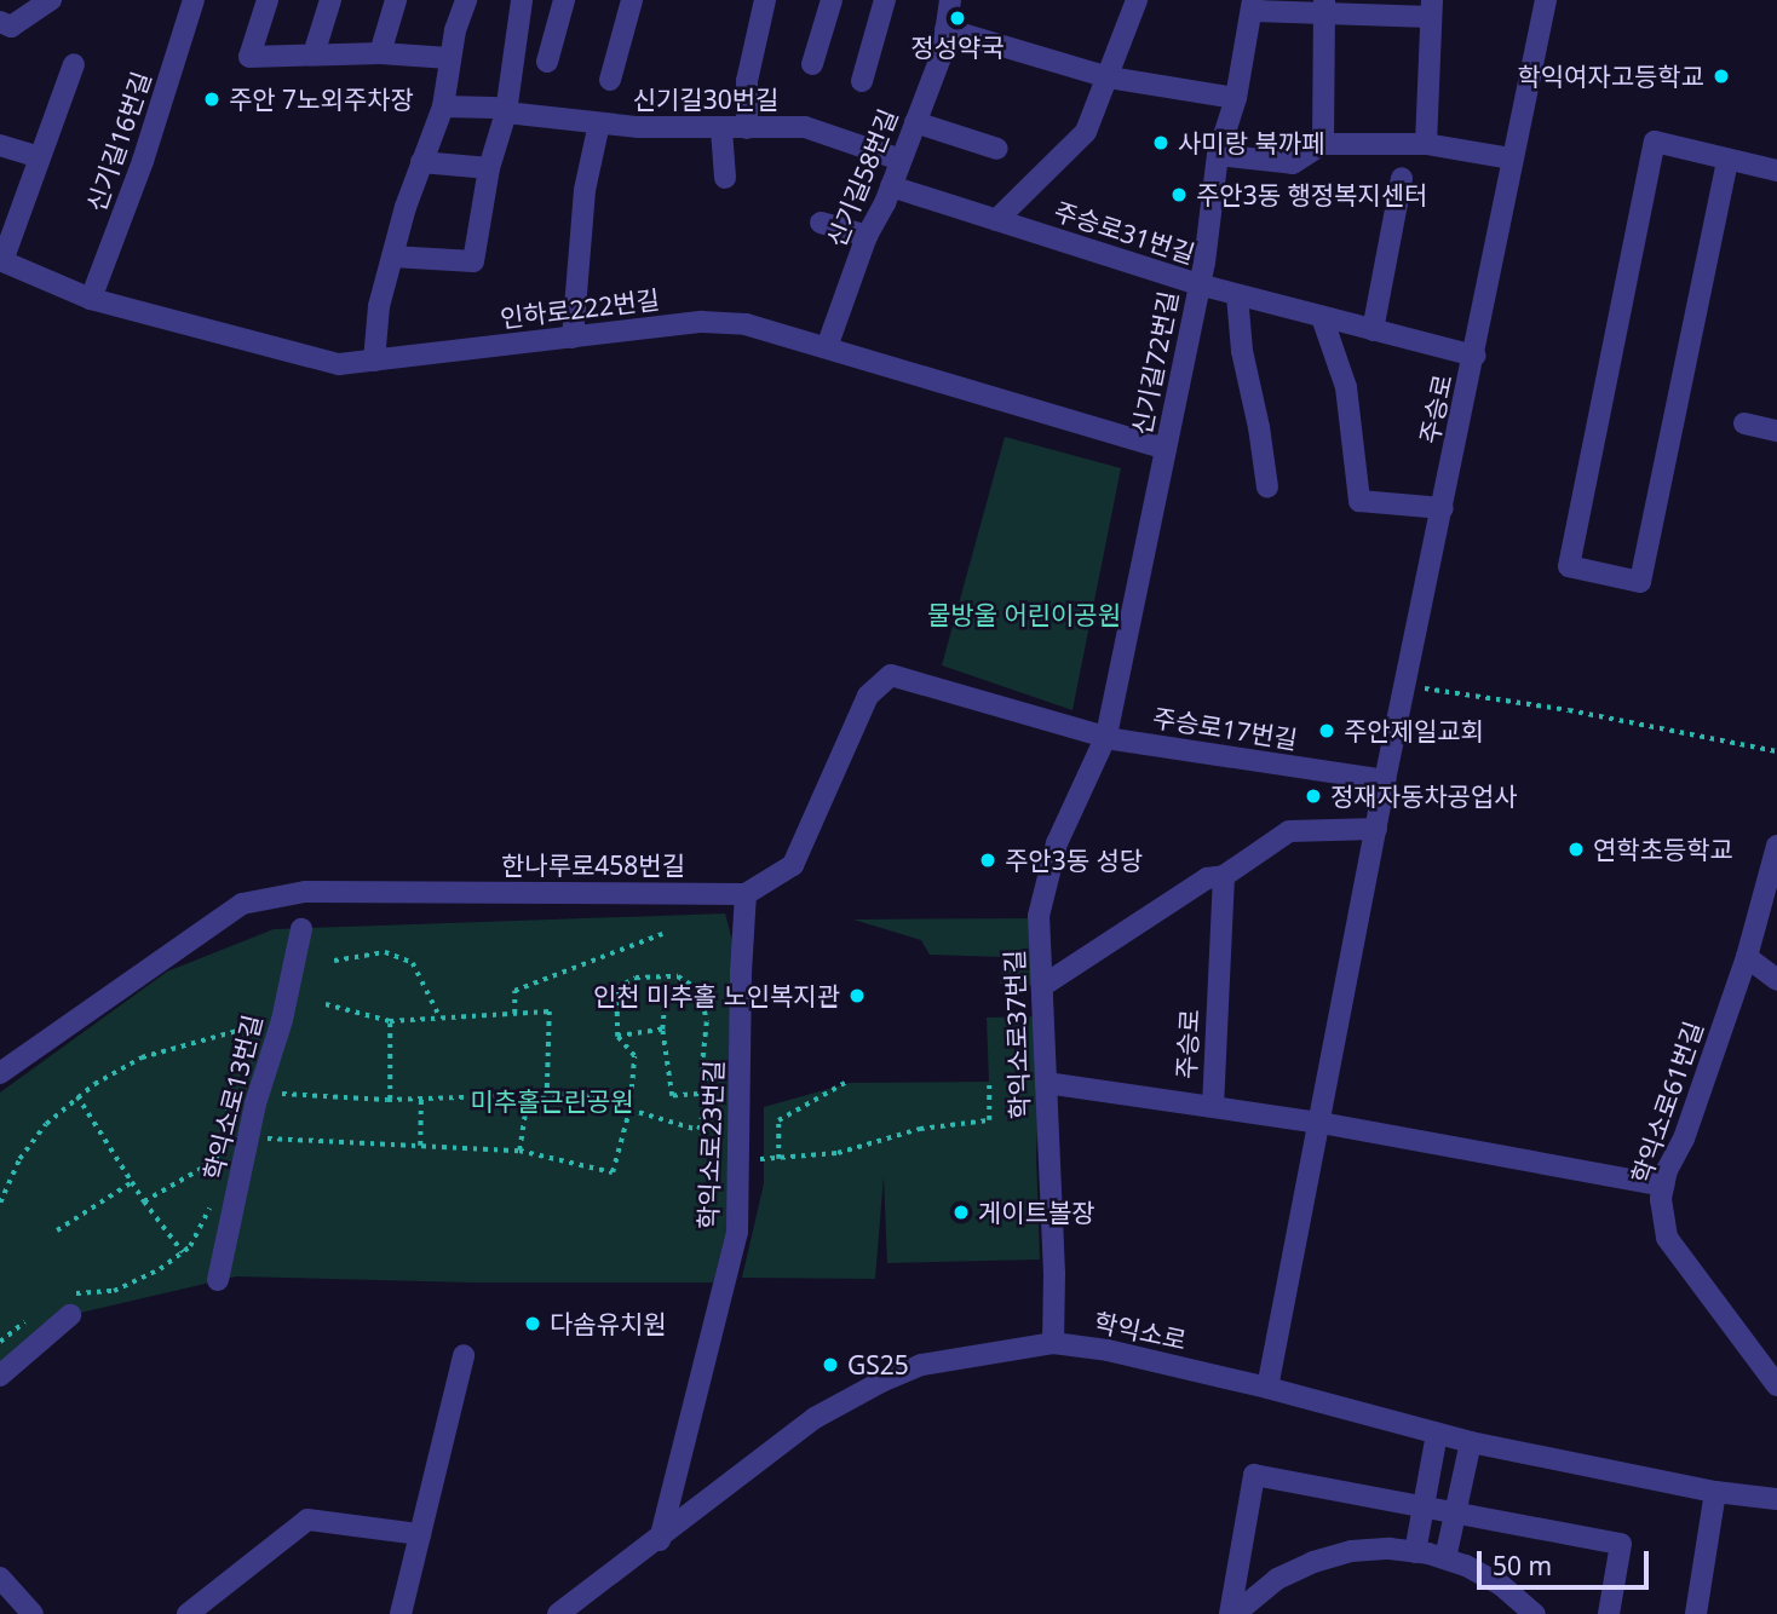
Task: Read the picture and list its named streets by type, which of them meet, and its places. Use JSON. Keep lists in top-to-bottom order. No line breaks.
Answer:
{"streets":{"street":["신기길30번길","신기길16번길","신기길58번길","주승로31번길","인하로222번길","신기길72번길","주승로","주승로17번길","한나루로458번길","학익소로37번길","학익소로13번길","학익소로61번길","학익소로23번길","학익소로"]},"crossings":[["신기길30번길","신기길58번길"],["신기길16번길","인하로222번길"],["신기길58번길","주승로31번길"],["신기길58번길","인하로222번길"],["주승로31번길","신기길72번길"],["주승로31번길","주승로"],["인하로222번길","신기길72번길"],["신기길72번길","주승로17번길"],["신기길72번길","학익소로37번길"],["주승로","주승로17번길"],["주승로","학익소로"],["주승로17번길","학익소로37번길"],["한나루로458번길","학익소로23번길"],["학익소로37번길","학익소로"],["학익소로23번길","학익소로"]],"parks":["물방울 어린이공원","미추홀근린공원"],"places":["정성약국","학익여자고등학교","주안 7노외주차장","사미랑 북까페","주안3동 행정복지센터","주안제일교회","정재자동차공업사","연학초등학교","주안3동 성당","인천 미추홀 노인복지관","게이트볼장","다솜유치원","GS25"],"scale_bar":"50 m"}
